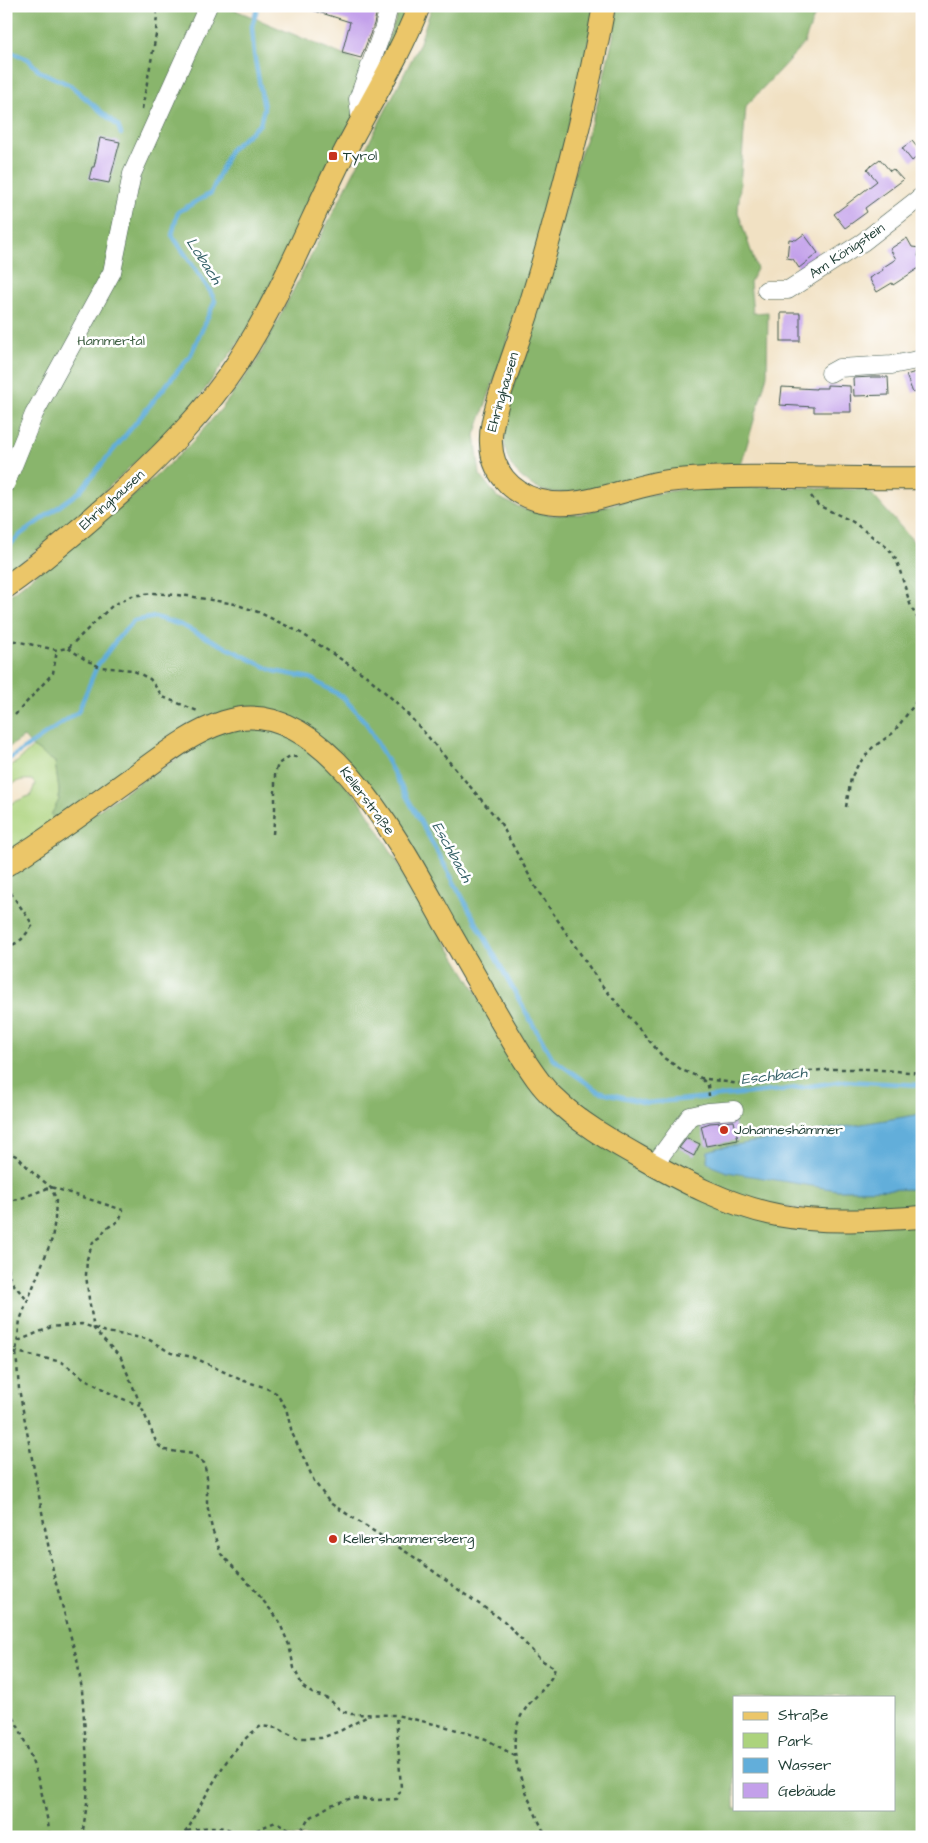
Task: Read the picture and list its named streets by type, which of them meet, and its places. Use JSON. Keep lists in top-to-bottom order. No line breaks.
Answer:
{"streets":{"main road":["Ehringhausen","Kellerstraße"],"street":["Am Königstein"]},"water":["Lobach","Eschbach"],"parks":["Hammertal"],"places":{"transit":["Tyrol"],"other":["Johanneshämmer","Kellershammersberg"]},"legend":["Straße","Park","Wasser","Gebäude"]}
